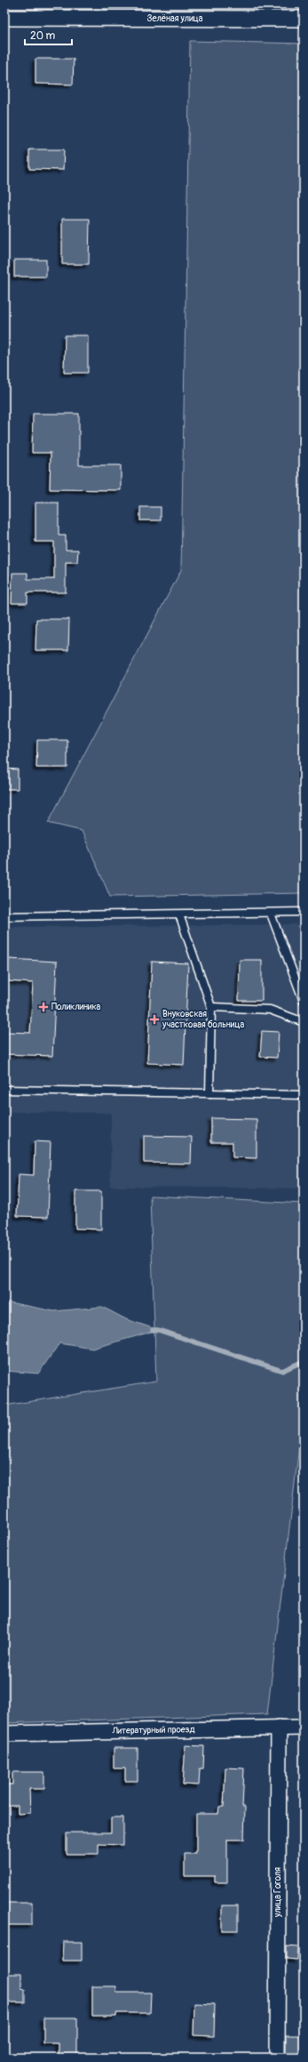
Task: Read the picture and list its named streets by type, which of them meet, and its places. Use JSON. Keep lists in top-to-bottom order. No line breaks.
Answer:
{"streets":{"street":["Зелёная улица","Литературный проезд","улица Гоголя"]},"crossings":[["Литературный проезд","улица Гоголя"]],"places":{"health":["Поликлиника","Внуковская участковая больница"]},"scale_bar":"20 m"}
